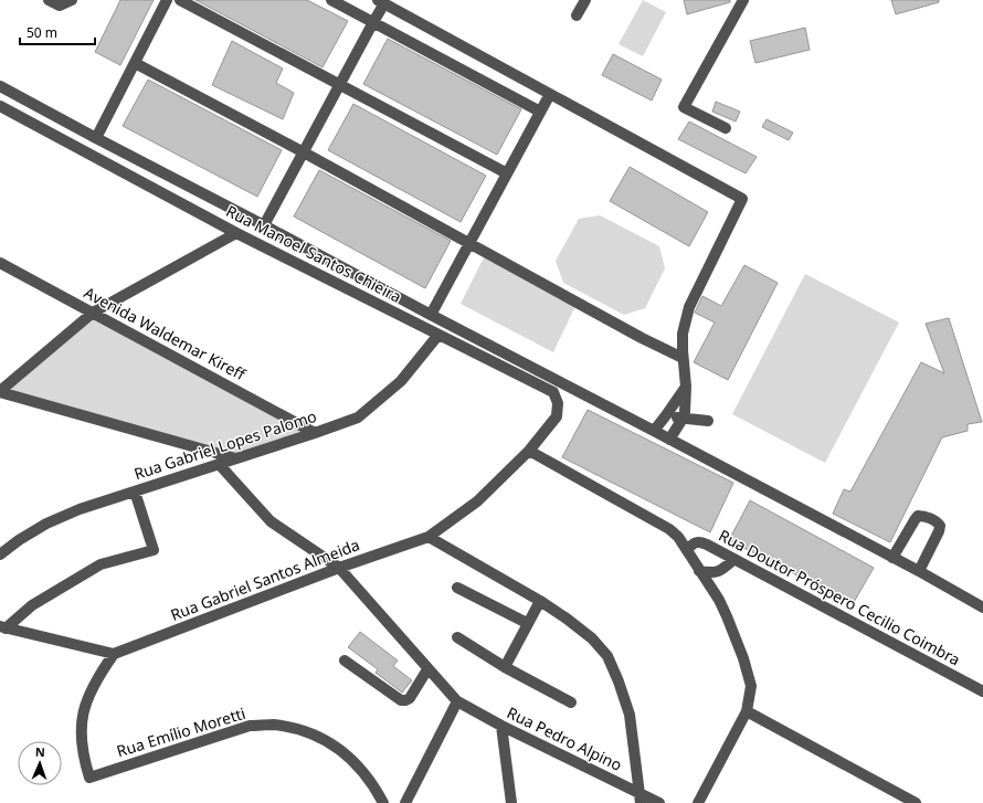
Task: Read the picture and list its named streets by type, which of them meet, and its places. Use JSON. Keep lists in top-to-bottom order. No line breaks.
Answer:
{"streets":{"street":["Rua Manoel Santos Chieira","Avenida Waldemar Kireff","Rua Gabriel Lopes Palomo","Rua Gabriel Santos Almeida","Rua Doutor Próspero Cecilio Coimbra","Rua Emílio Moretti","Rua Pedro Alpino"]},"crossings":[["Rua Manoel Santos Chieira","Rua Gabriel Lopes Palomo"],["Rua Manoel Santos Chieira","Rua Gabriel Santos Almeida"],["Avenida Waldemar Kireff","Rua Gabriel Lopes Palomo"],["Rua Gabriel Lopes Palomo","Rua Pedro Alpino"],["Rua Gabriel Santos Almeida","Rua Emílio Moretti"],["Rua Gabriel Santos Almeida","Rua Pedro Alpino"]],"scale_bar":"50 m","north":"top"}
